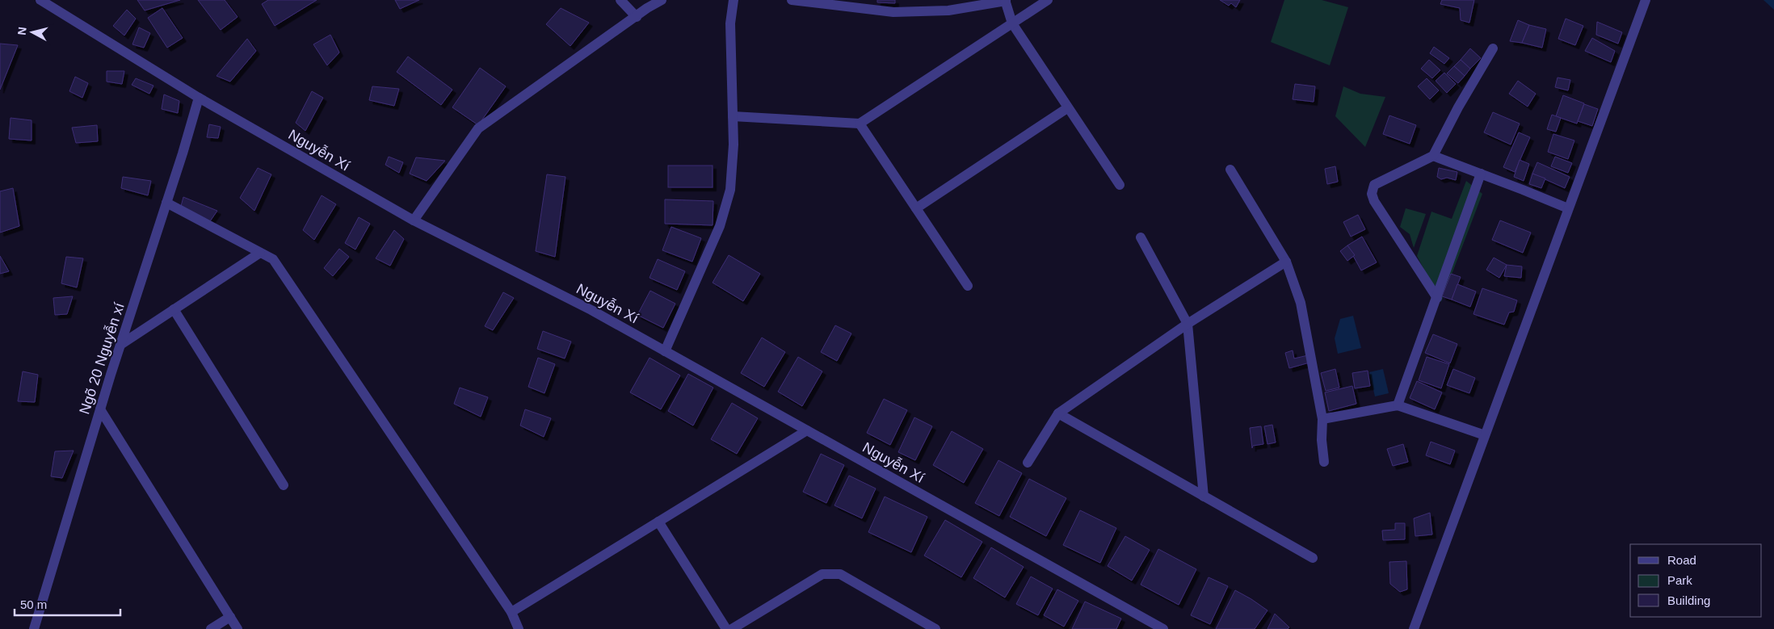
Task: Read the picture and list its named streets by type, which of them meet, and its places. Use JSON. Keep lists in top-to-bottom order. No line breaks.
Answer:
{"streets":{"street":["Nguyễn Xí","Ngõ 20 Nguyễn xí"]},"crossings":[["Nguyễn Xí","Ngõ 20 Nguyễn xí"]],"legend":["Road","Park","Building"],"scale_bar":"50 m","north":"left"}
